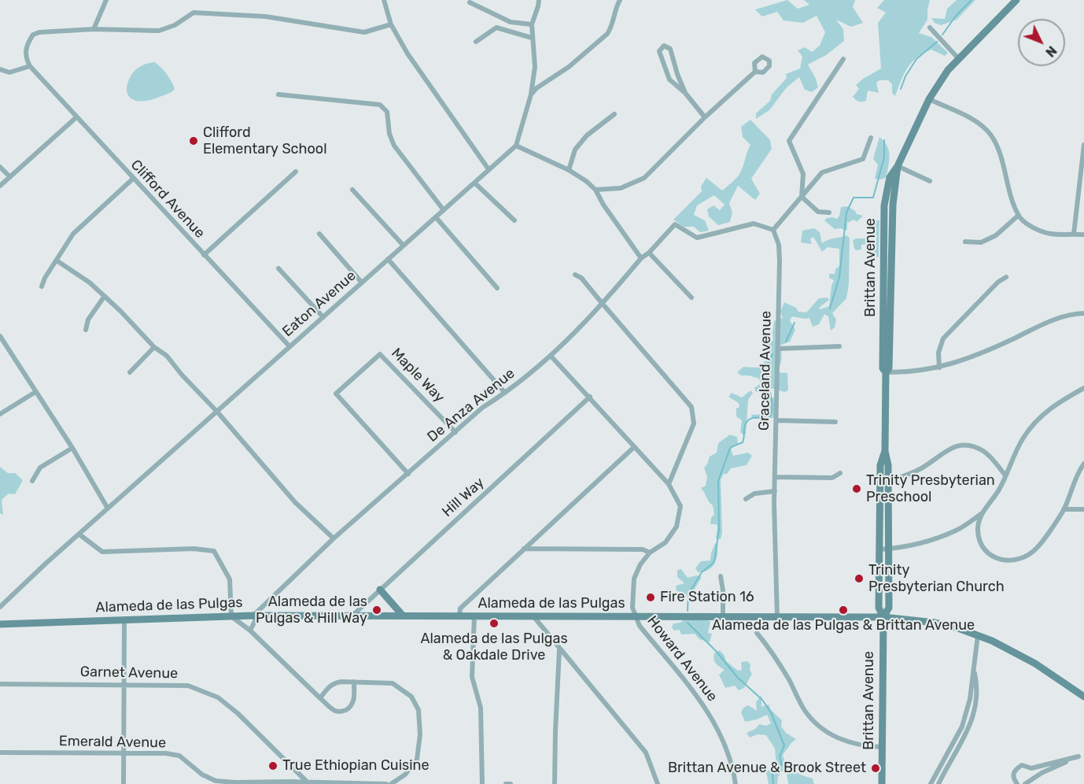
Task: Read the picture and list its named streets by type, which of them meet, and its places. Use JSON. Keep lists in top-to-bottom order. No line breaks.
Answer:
{"streets":{"main road":["Brittan Avenue","Alameda de las Pulgas"],"street":["Clifford Avenue","Eaton Avenue","Graceland Avenue","Maple Way","De Anza Avenue","Hill Way","Howard Avenue","Garnet Avenue","Emerald Avenue"]},"crossings":[["Clifford Avenue","Eaton Avenue"],["Brittan Avenue","Alameda de las Pulgas"],["Graceland Avenue","De Anza Avenue"],["Graceland Avenue","Alameda de las Pulgas"],["Maple Way","De Anza Avenue"],["De Anza Avenue","Alameda de las Pulgas"],["De Anza Avenue","Howard Avenue"],["Hill Way","Alameda de las Pulgas"],["Hill Way","Howard Avenue"],["Alameda de las Pulgas","Howard Avenue"],["Garnet Avenue","Emerald Avenue"]],"places":["Clifford Elementary School","Trinity Presbyterian Preschool","Trinity Presbyterian Church","Fire Station 16","Alameda de las Pulgas & Hill Way","Alameda de las Pulgas & Brittan Avenue","Alameda de las Pulgas & Oakdale Drive","True Ethiopian Cuisine","Brittan Avenue & Brook Street"],"north":"bottom right"}
